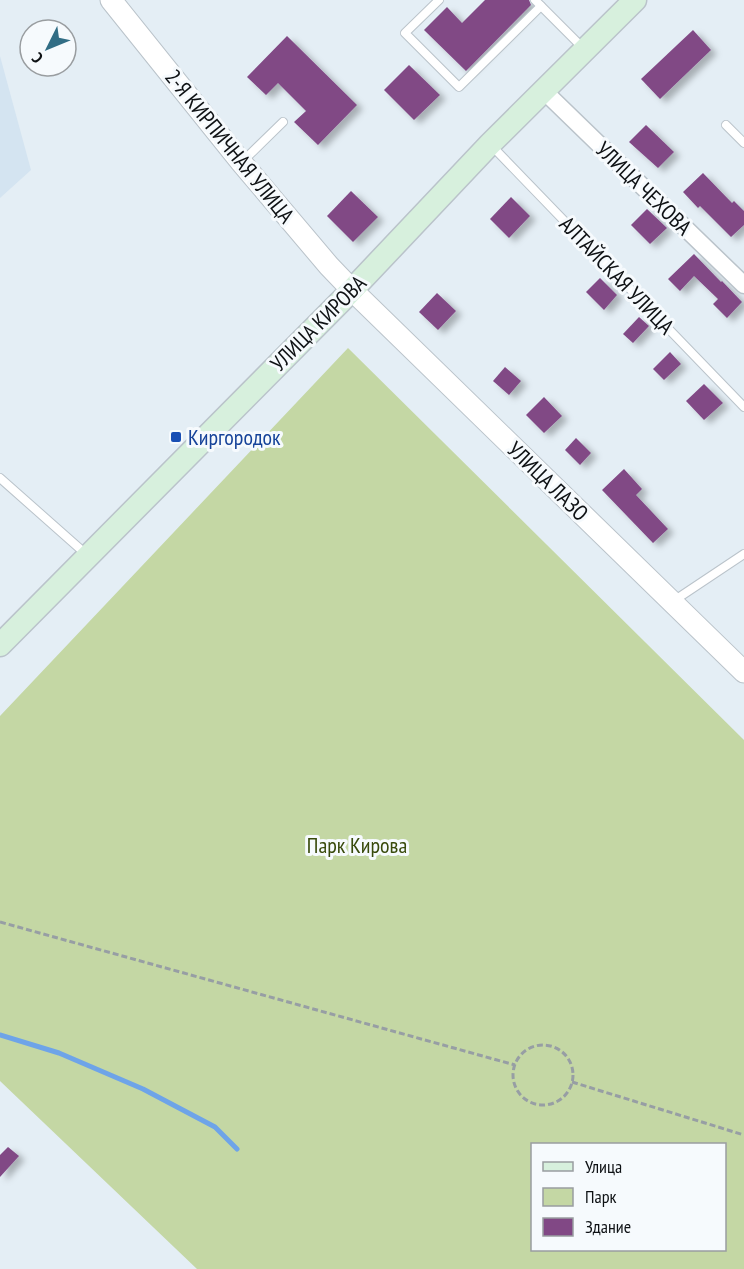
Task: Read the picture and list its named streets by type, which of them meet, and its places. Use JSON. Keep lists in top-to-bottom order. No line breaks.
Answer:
{"streets":{"main road":["УЛИЦА КИРОВА"],"street":["2-Я КИРПИЧНАЯ УЛИЦА","УЛИЦА ЧЕХОВА","УЛИЦА ЛАЗО"],"lane":["АЛТАЙСКАЯ УЛИЦА"]},"crossings":[["2-Я КИРПИЧНАЯ УЛИЦА","УЛИЦА КИРОВА"],["2-Я КИРПИЧНАЯ УЛИЦА","УЛИЦА ЛАЗО"],["УЛИЦА ЧЕХОВА","УЛИЦА КИРОВА"],["АЛТАЙСКАЯ УЛИЦА","УЛИЦА КИРОВА"],["УЛИЦА КИРОВА","УЛИЦА ЛАЗО"]],"parks":["Парк Кирова"],"places":{"transit":["Киргородок"]},"legend":["Улица","Парк","Здание"],"north":"bottom left"}
